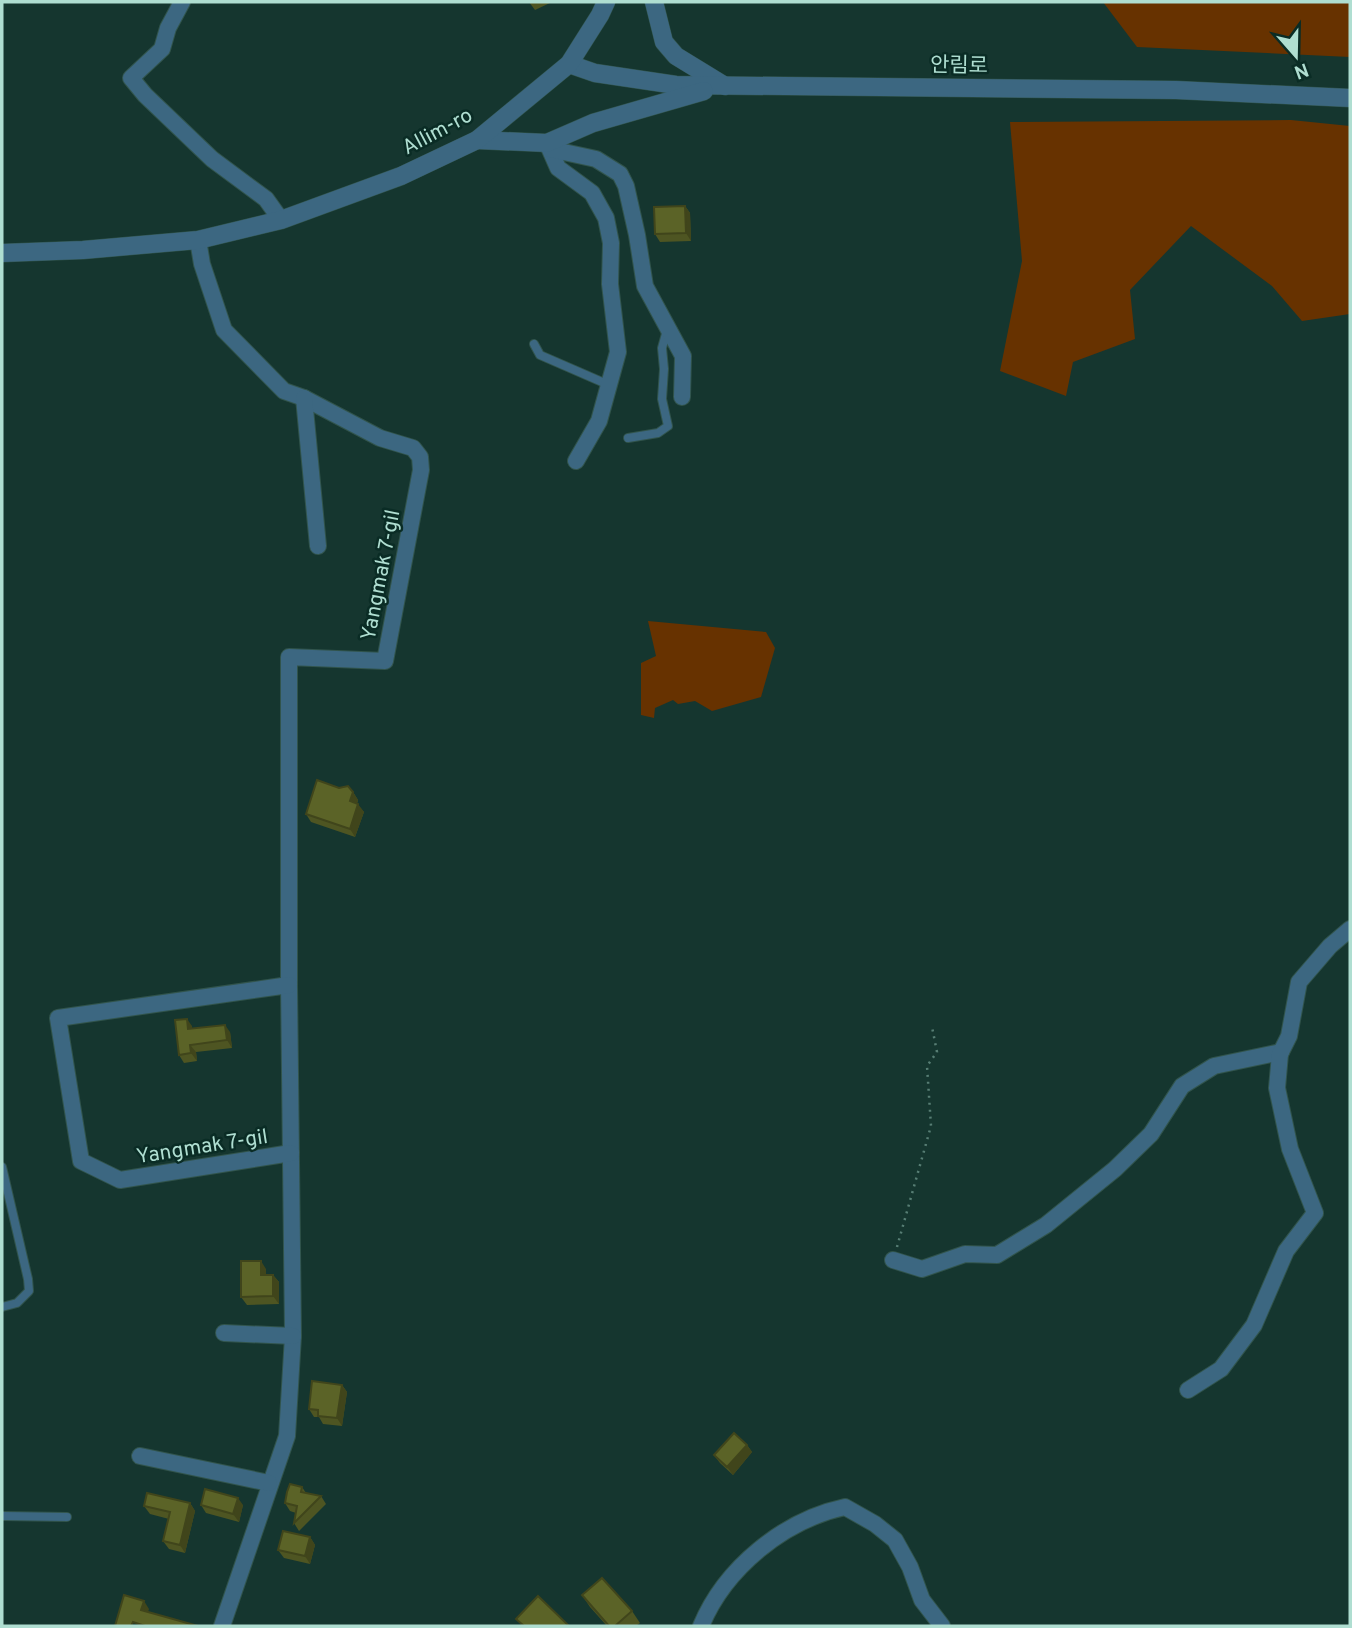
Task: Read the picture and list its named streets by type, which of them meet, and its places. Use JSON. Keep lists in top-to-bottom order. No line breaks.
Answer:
{"streets":{"street":["안림로","Allim-ro","Yangmak 7-gil"]},"crossings":[["안림로","Allim-ro"],["Allim-ro","Yangmak 7-gil"]],"north":"bottom"}
